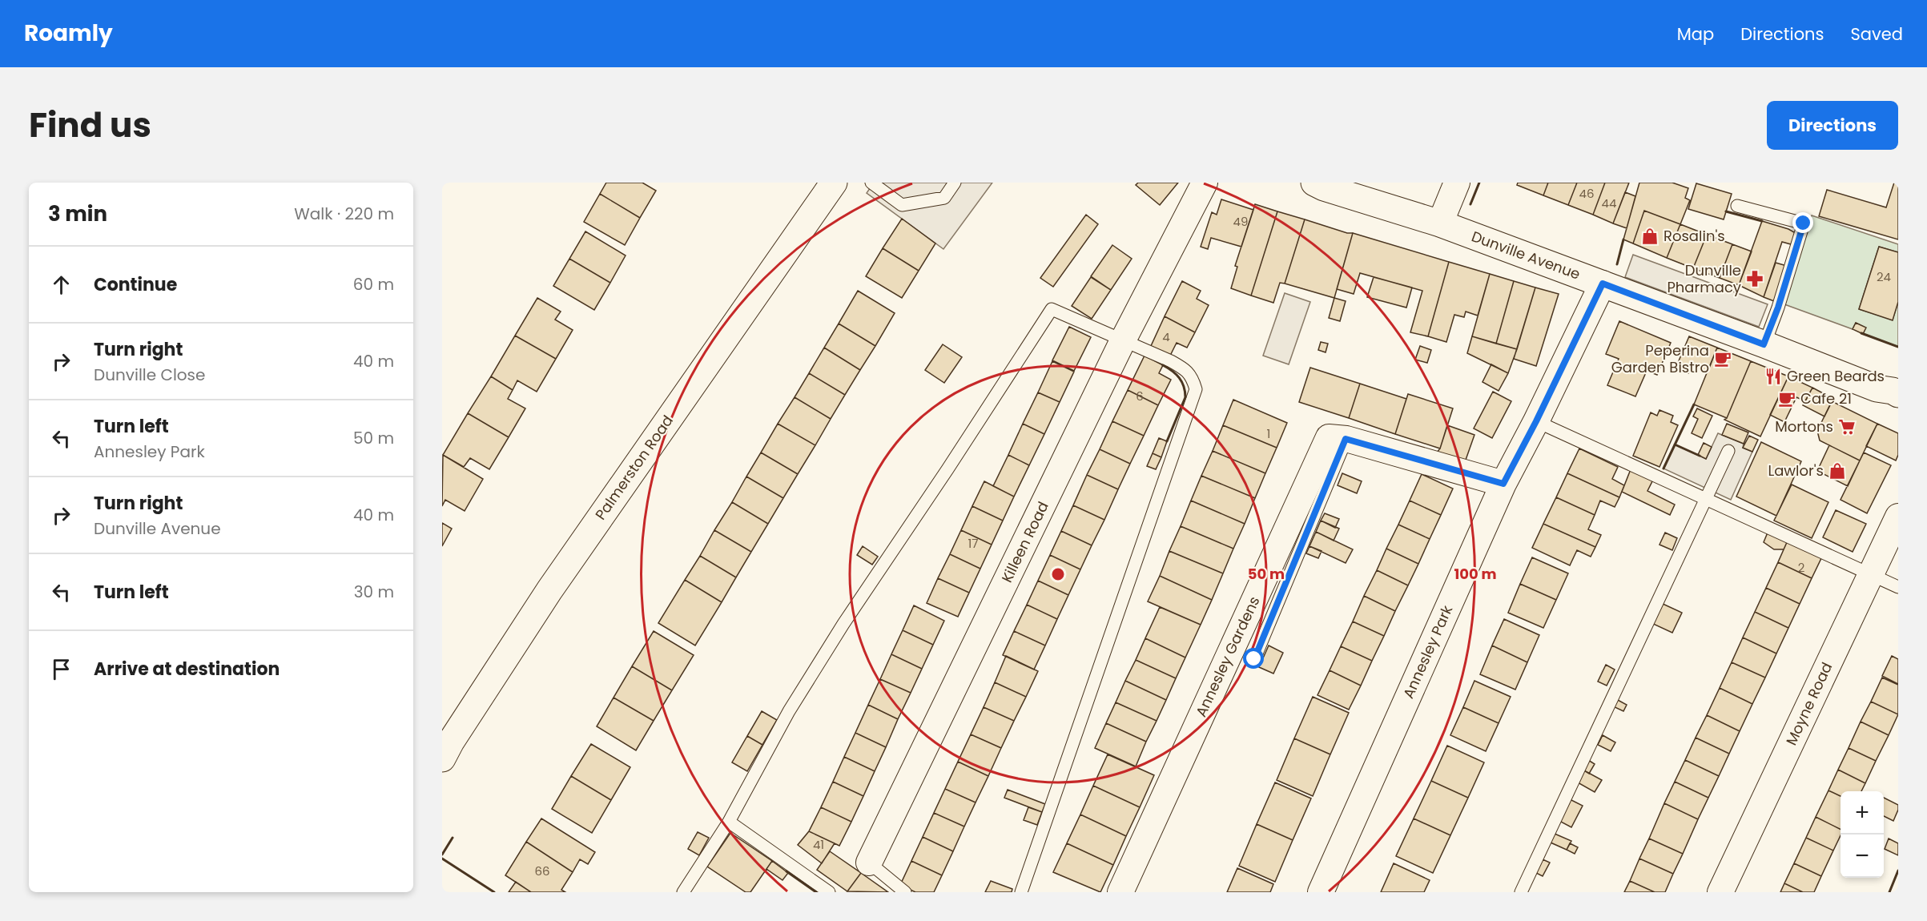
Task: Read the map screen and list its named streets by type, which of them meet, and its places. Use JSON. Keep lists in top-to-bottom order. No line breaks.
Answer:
{"streets":{"street":["Dunville Avenue","Palmerston Road","Killeen Road","Annesley Park","Annesley Gardens","Moyne Road"]},"crossings":[["Dunville Avenue","Annesley Park"]],"places":{"shop":["Rosalin's","Lawlor's"],"pharmacy":["Dunville Pharmacy"],"cafe":["Peperina Garden Bistro","Cafe 21"],"restaurant":["Green Beards"],"supermarket":["Mortons"]},"house_numbers":["46","44","49","24","4","6","1","17","2","41","66"],"page":{"header":"Roamly","nav":["Map","Directions","Saved"],"title":"Find us","buttons":"Directions","heading":["3 min","Walk · 220 m"],"list":[["Continue","60 m"],["Turn right","Dunville Close","40 m"],["Turn left","Annesley Park","50 m"],["Turn right","Dunville Avenue","40 m"],["Turn left","30 m"],"Arrive at destination"],"map_buttons":["+","−"]},"rings":["50 m","100 m"]}
